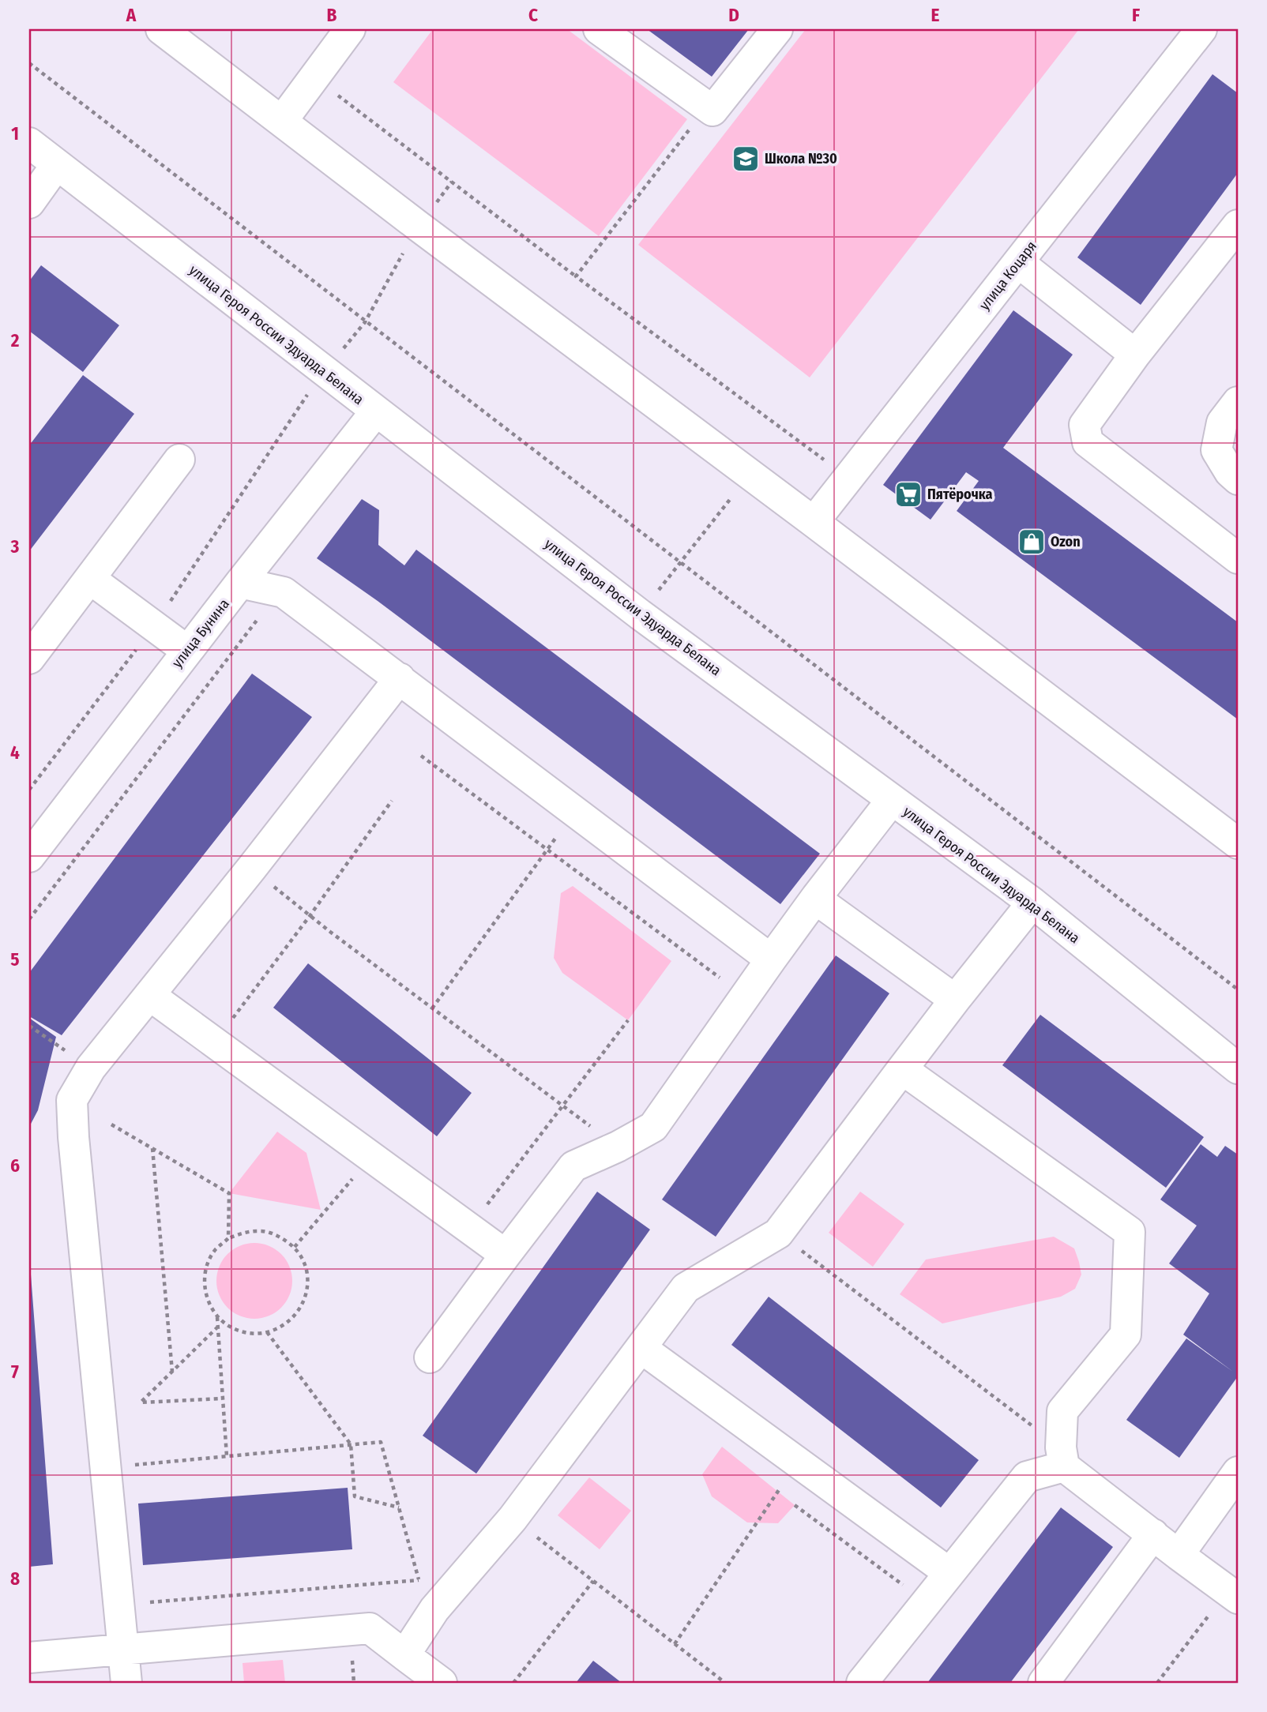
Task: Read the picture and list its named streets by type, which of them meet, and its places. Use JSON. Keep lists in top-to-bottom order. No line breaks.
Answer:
{"streets":{"street":["улица Коцаря","улица Героя России Эдуарда Белана","улица Бунина"]},"crossings":[["улица Героя России Эдуарда Белана","улица Бунина"]],"places":{"school or university":["Школа №30"],"supermarket":["Пятёрочка"],"shop":["Ozon"]},"grid":{"columns":["A","B","C","D","E","F"],"rows":["1","2","3","4","5","6","7","8"]}}
